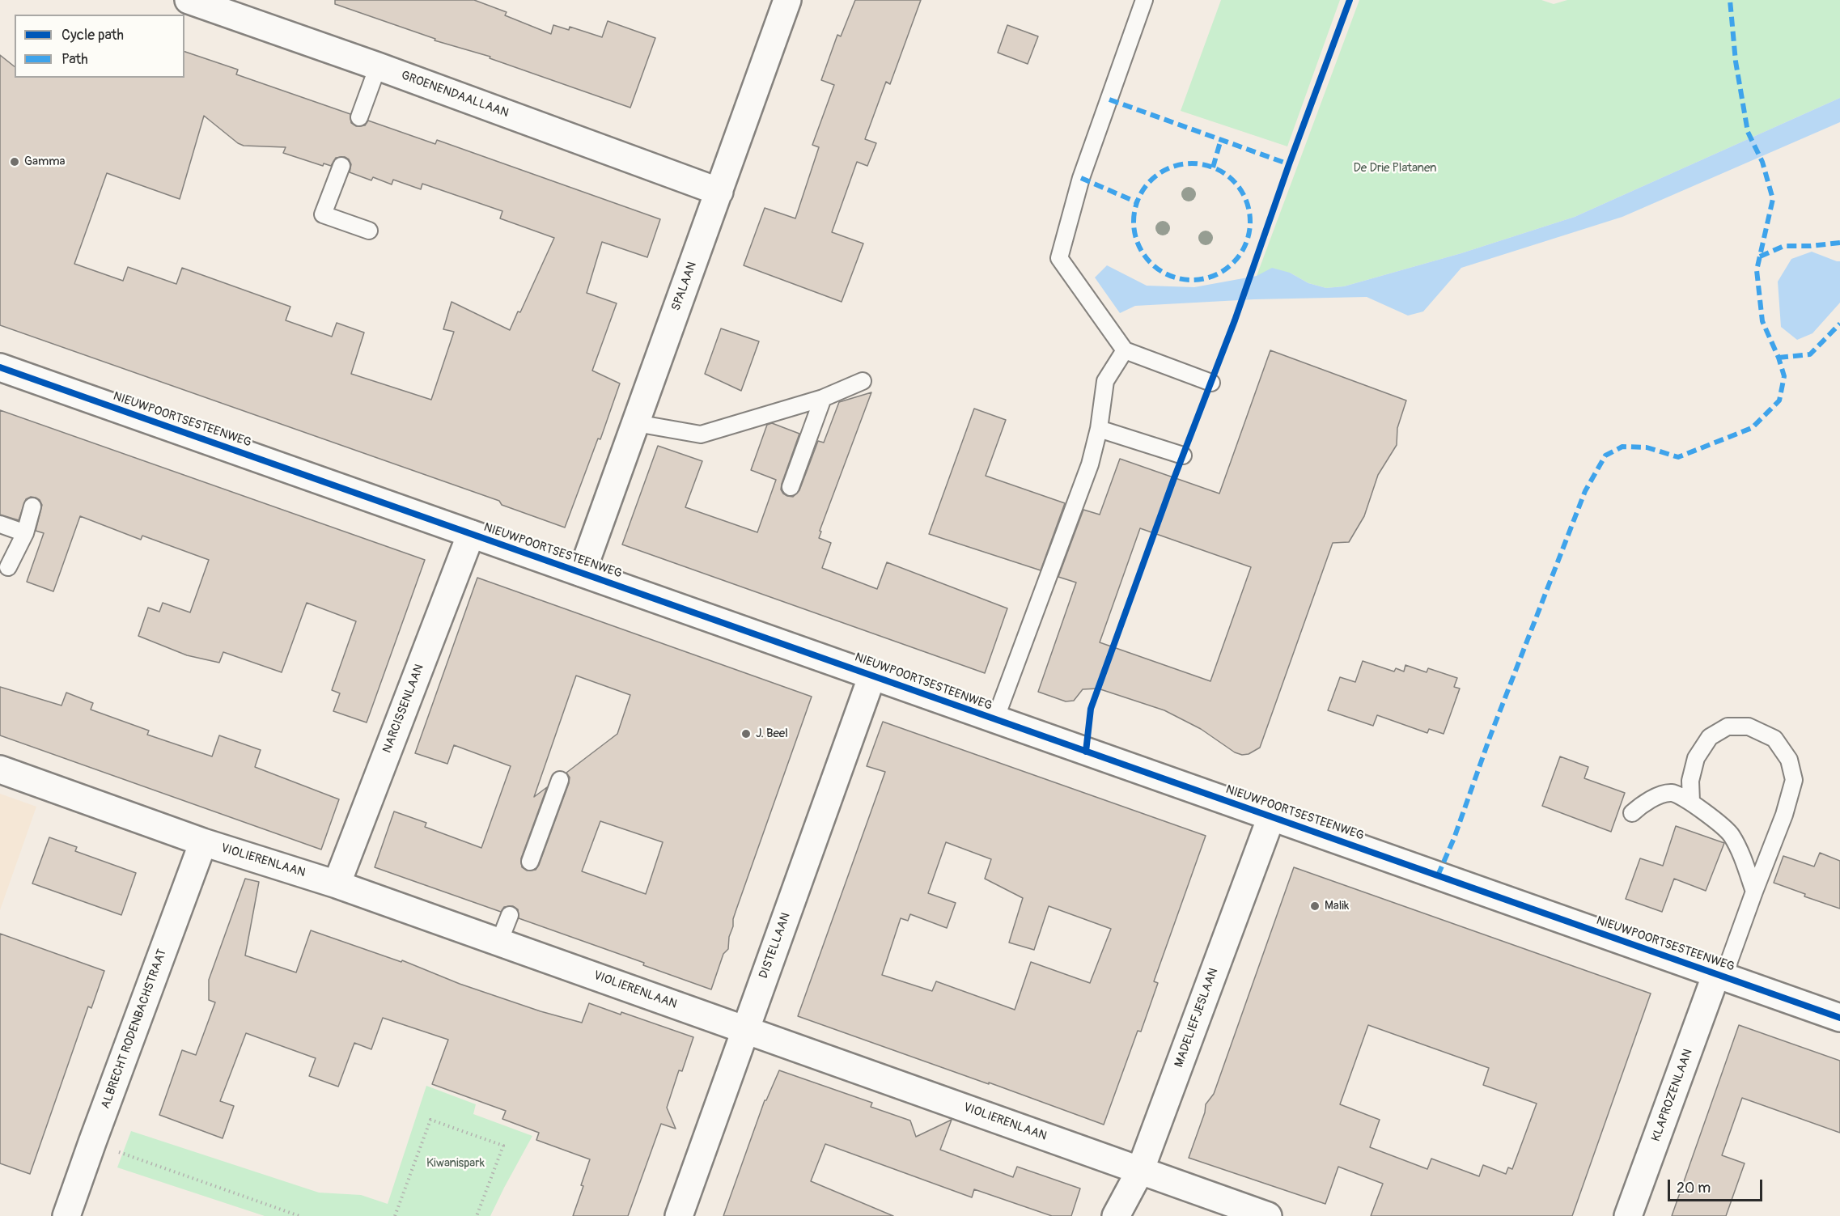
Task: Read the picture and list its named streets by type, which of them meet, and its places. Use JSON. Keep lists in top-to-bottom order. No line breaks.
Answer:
{"streets":{"street":["GROENENDAALLAAN","SPALAAN","NIEUWPOORTSESTEENWEG","NARCISSENLAAN","VIOLIERENLAAN","DISTELLAAN","MADELIEFJESLAAN","ALBRECHT RODENBACHSTRAAT","KLAPROZENLAAN"]},"crossings":[["GROENENDAALLAAN","SPALAAN"],["SPALAAN","NIEUWPOORTSESTEENWEG"],["NIEUWPOORTSESTEENWEG","NARCISSENLAAN"],["NIEUWPOORTSESTEENWEG","DISTELLAAN"],["NIEUWPOORTSESTEENWEG","MADELIEFJESLAAN"],["NIEUWPOORTSESTEENWEG","KLAPROZENLAAN"],["NARCISSENLAAN","VIOLIERENLAAN"],["VIOLIERENLAAN","DISTELLAAN"],["VIOLIERENLAAN","MADELIEFJESLAAN"],["VIOLIERENLAAN","ALBRECHT RODENBACHSTRAAT"]],"parks":["De Drie Platanen","Kiwanispark"],"places":["Gamma","J. Beel","Malik"],"legend":["Cycle path","Path"],"scale_bar":"20 m"}
